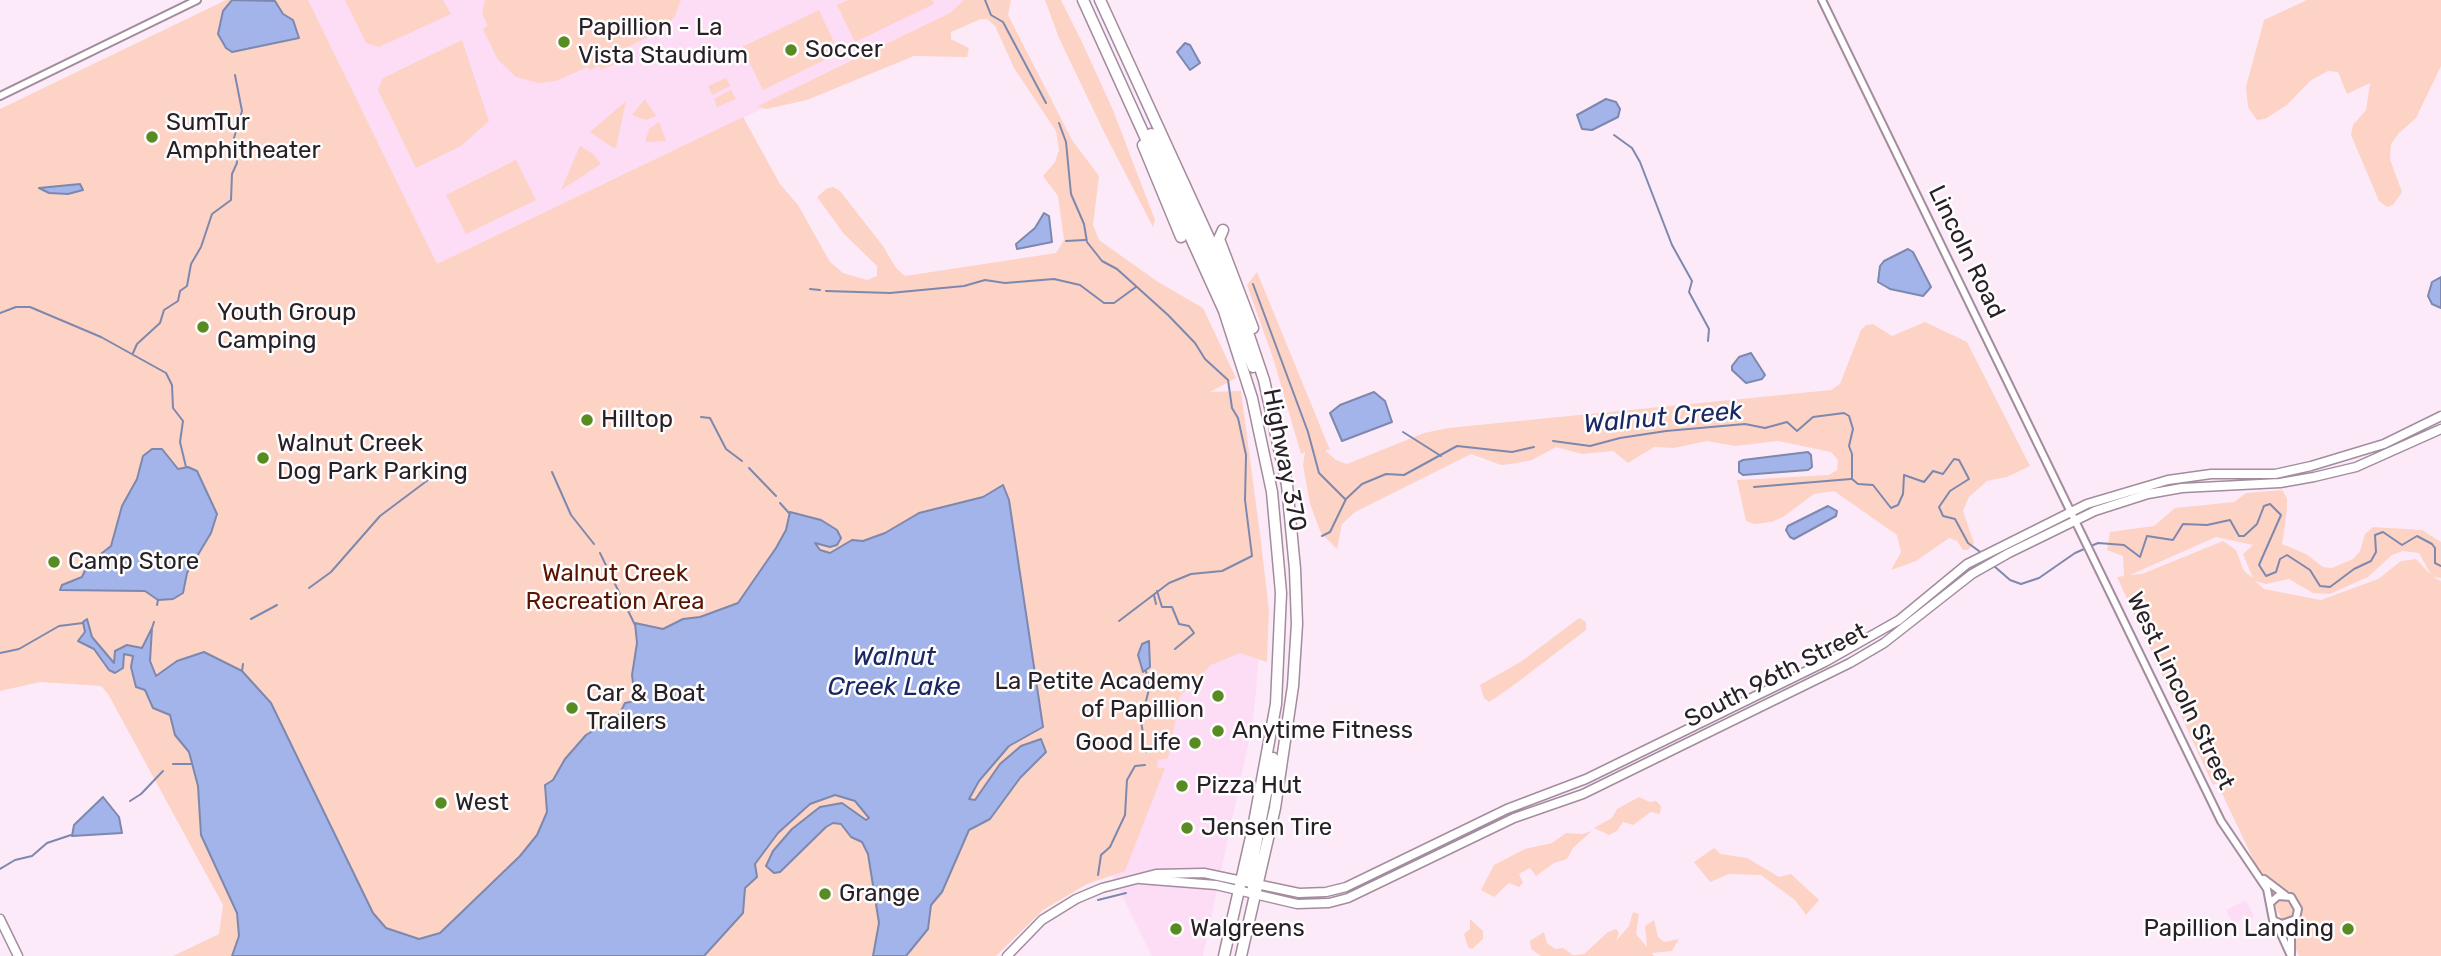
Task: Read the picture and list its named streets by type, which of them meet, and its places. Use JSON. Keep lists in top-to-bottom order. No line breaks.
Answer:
{"streets":{"highway":["Highway 370"],"main road":["South 96th Street"],"street":["Lincoln Road","West Lincoln Street"]},"crossings":[["Lincoln Road","South 96th Street"],["Lincoln Road","West Lincoln Street"],["Highway 370","South 96th Street"],["South 96th Street","West Lincoln Street"]],"water":["Walnut Creek","Walnut Creek Lake"],"parks":["Walnut Creek Recreation Area"],"places":["Papillion - La Vista Staudium","Soccer","SumTur Amphitheater","Youth Group Camping","Hilltop","Walnut Creek Dog Park Parking","Camp Store","La Petite Academy of Papillion","Car & Boat Trailers","Anytime Fitness","Good Life","Pizza Hut","West","Jensen Tire","Grange","Walgreens","Papillion Landing"]}
